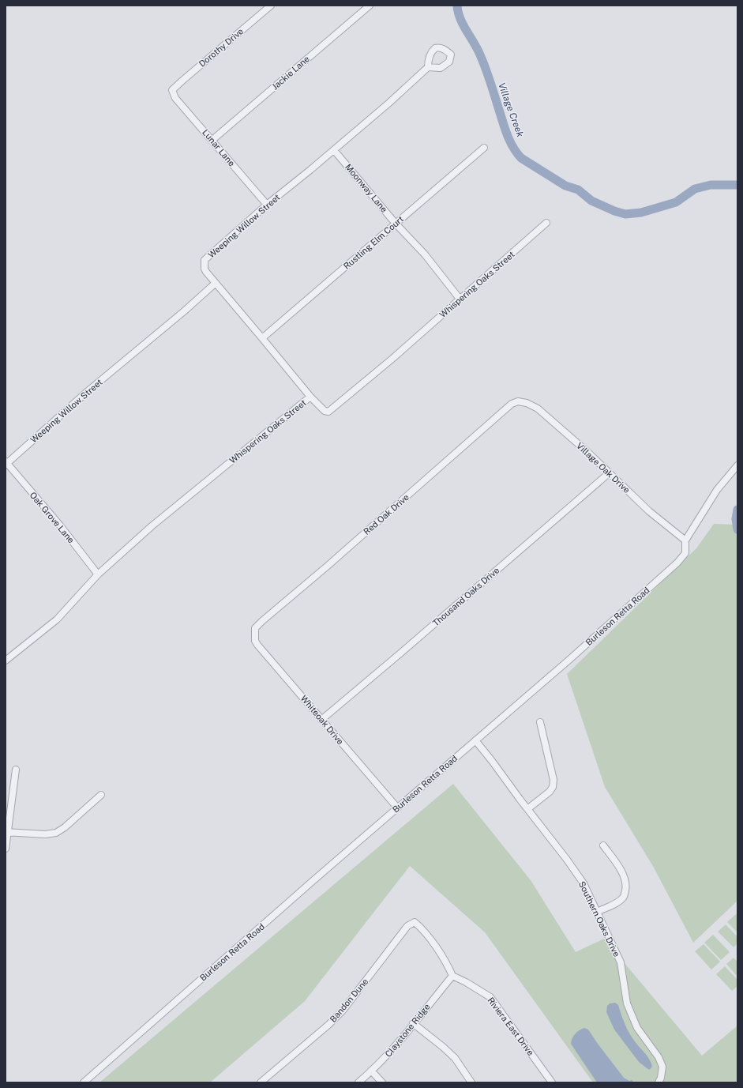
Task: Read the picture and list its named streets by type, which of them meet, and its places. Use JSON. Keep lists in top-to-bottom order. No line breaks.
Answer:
{"streets":{"street":["Dorothy Drive","Jackie Lane","Lunar Lane","Moonway Lane","Weeping Willow Street","Rustling Elm Court","Whispering Oaks Street","Village Oak Drive","Red Oak Drive","Oak Grove Lane","Thousand Oaks Drive","Burleson Retta Road","Whiteoak Drive","Southern Oaks Drive","Bandon Dune","Riviera East Drive","Claystone Ridge"]},"crossings":[["Dorothy Drive","Lunar Lane"],["Jackie Lane","Lunar Lane"],["Lunar Lane","Weeping Willow Street"],["Moonway Lane","Weeping Willow Street"],["Moonway Lane","Rustling Elm Court"],["Moonway Lane","Whispering Oaks Street"],["Weeping Willow Street","Oak Grove Lane"],["Whispering Oaks Street","Oak Grove Lane"],["Village Oak Drive","Red Oak Drive"],["Village Oak Drive","Thousand Oaks Drive"],["Village Oak Drive","Burleson Retta Road"],["Red Oak Drive","Whiteoak Drive"],["Thousand Oaks Drive","Whiteoak Drive"],["Burleson Retta Road","Whiteoak Drive"],["Burleson Retta Road","Southern Oaks Drive"],["Bandon Dune","Riviera East Drive"],["Bandon Dune","Claystone Ridge"],["Riviera East Drive","Claystone Ridge"]],"water":["Village Creek"]}
